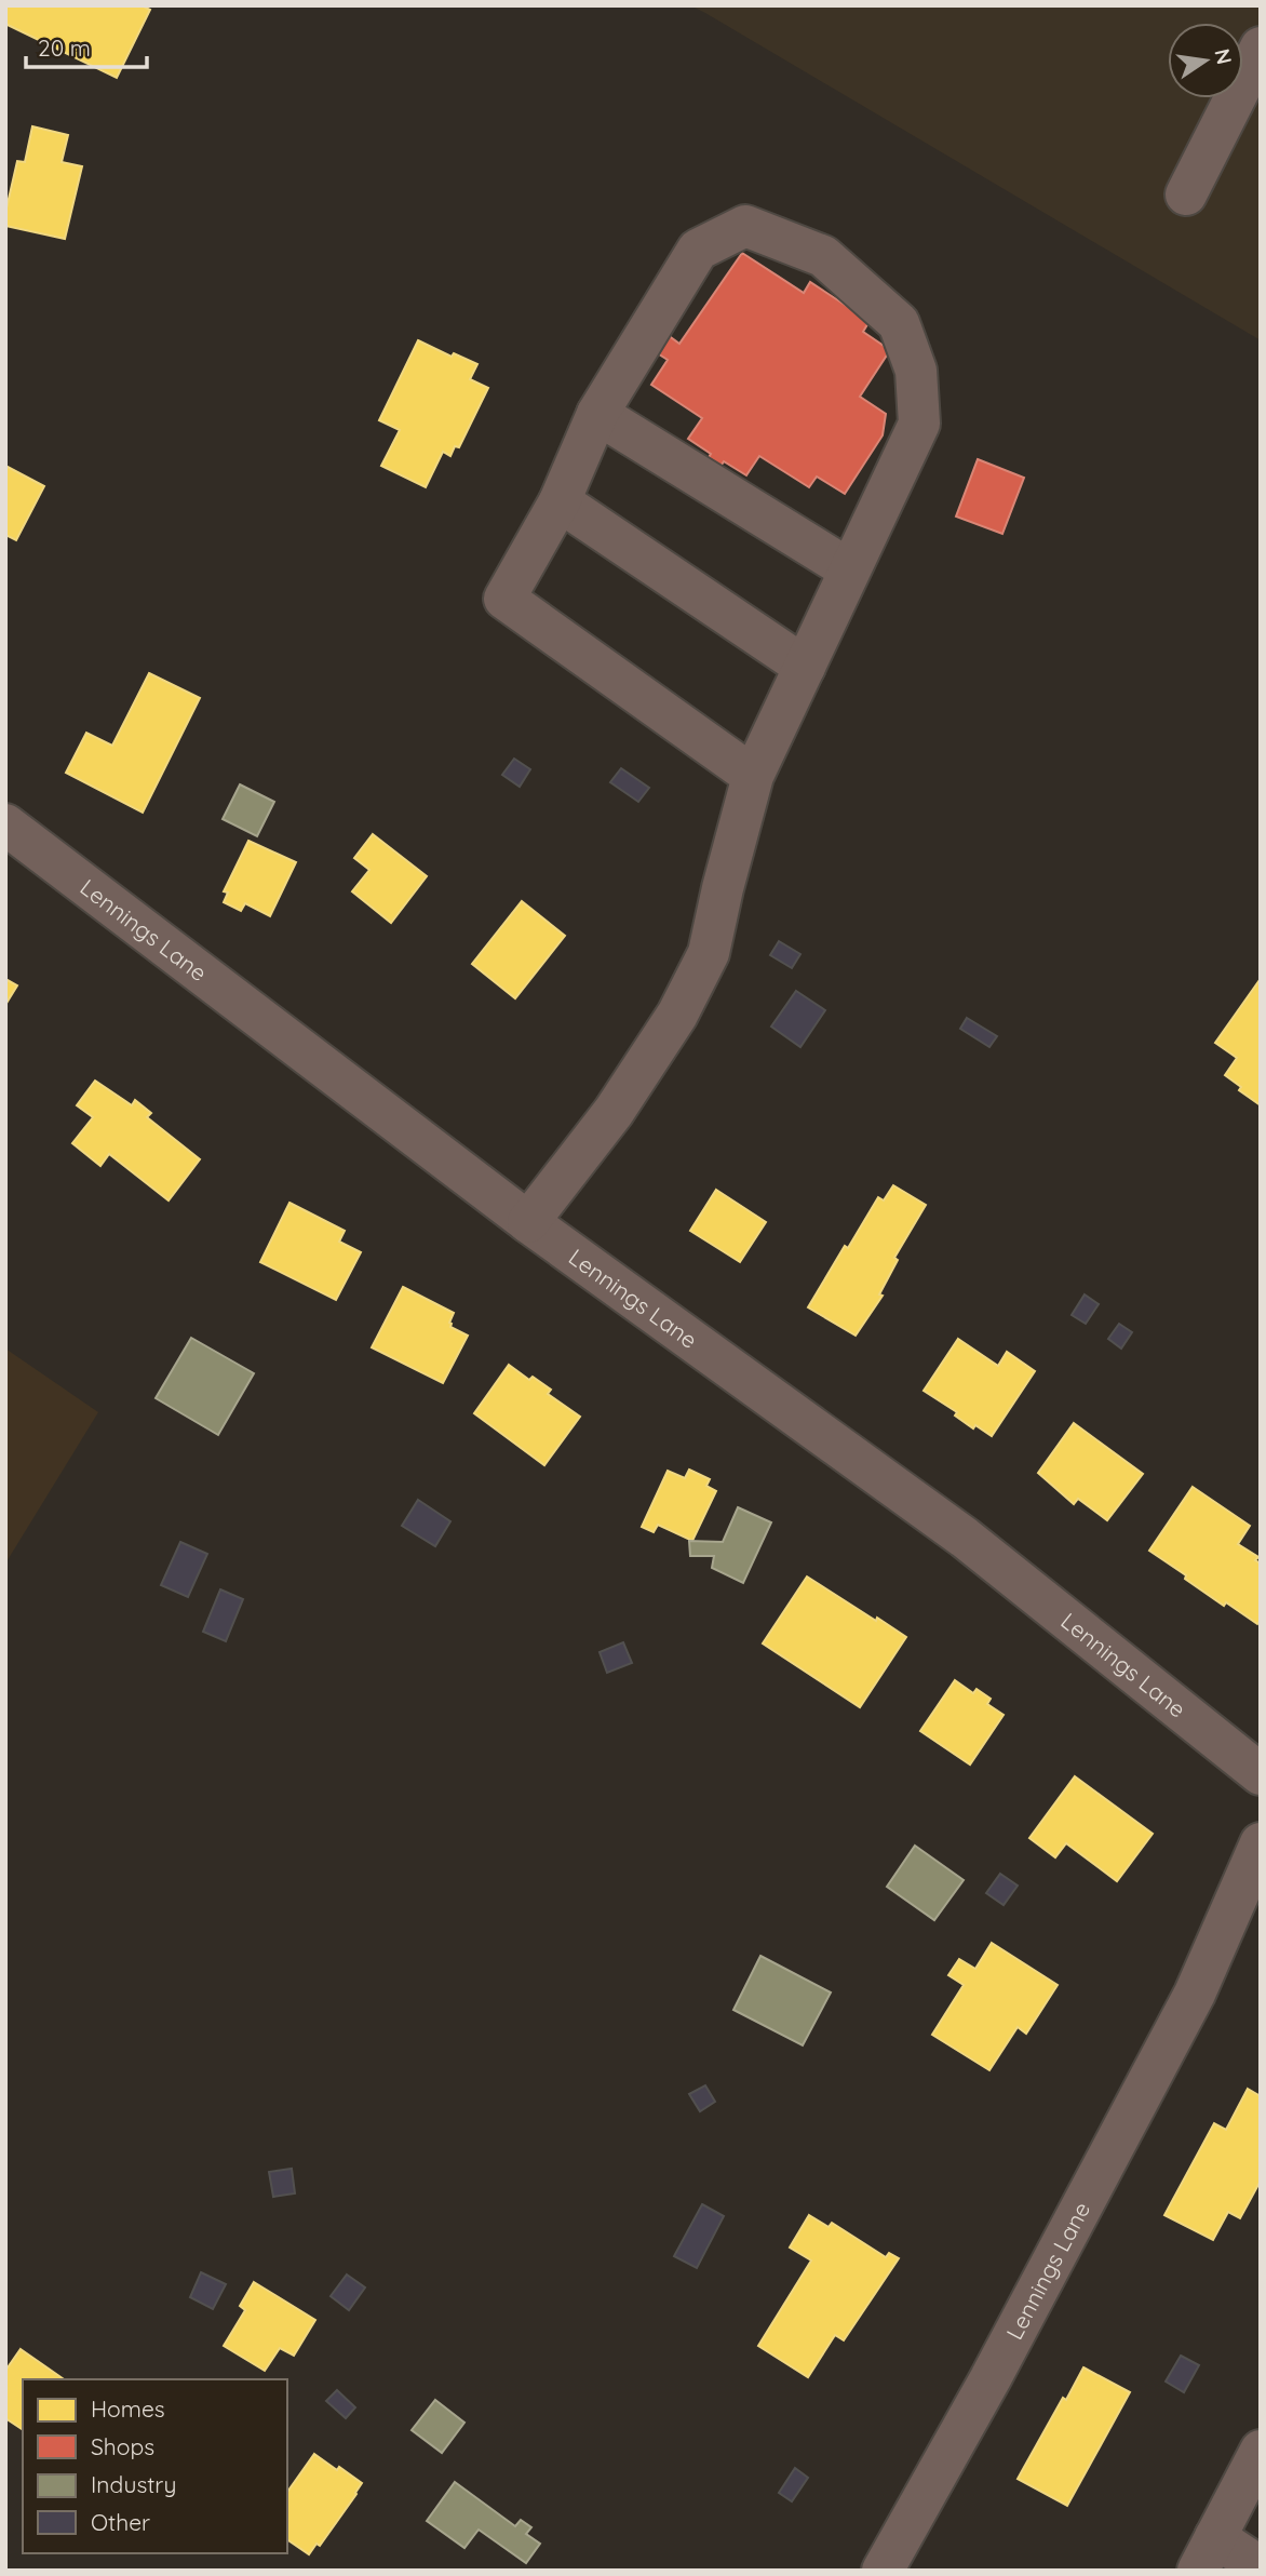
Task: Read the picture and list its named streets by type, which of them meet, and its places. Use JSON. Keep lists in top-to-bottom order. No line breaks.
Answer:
{"streets":{"street":["Lennings Lane"]},"legend":["Homes","Shops","Industry","Other"],"scale_bar":"20 m","north":"right"}
